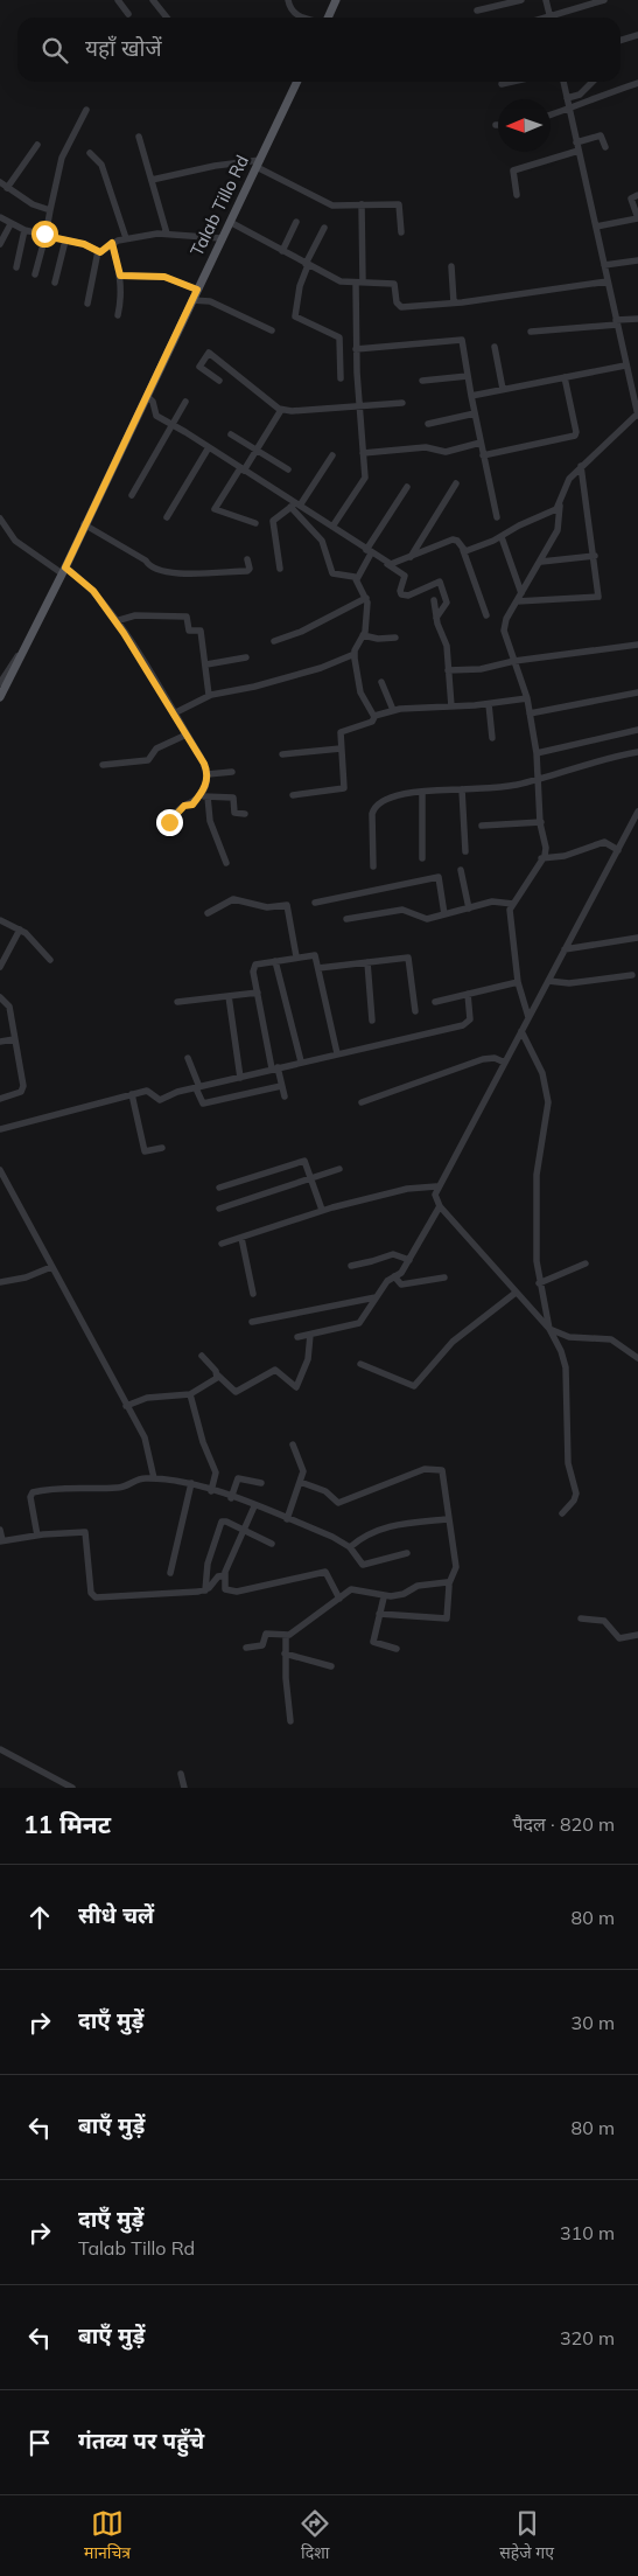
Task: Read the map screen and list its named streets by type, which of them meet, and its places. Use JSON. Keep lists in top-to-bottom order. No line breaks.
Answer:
{"streets":{"main road":["Talab Tillo Rd"]},"north":"left","page":{"search":"यहाँ खोजें","heading":["11 मिनट","पैदल · 820 m"],"list":[["सीधे चलें","80 m"],["दाएँ मुड़ें","30 m"],["बाएँ मुड़ें","80 m"],["दाएँ मुड़ें","Talab Tillo Rd","310 m"],["बाएँ मुड़ें","320 m"],"गंतव्य पर पहुँचे"],"nav":["मानचित्र","दिशा","सहेजे गए"]}}
